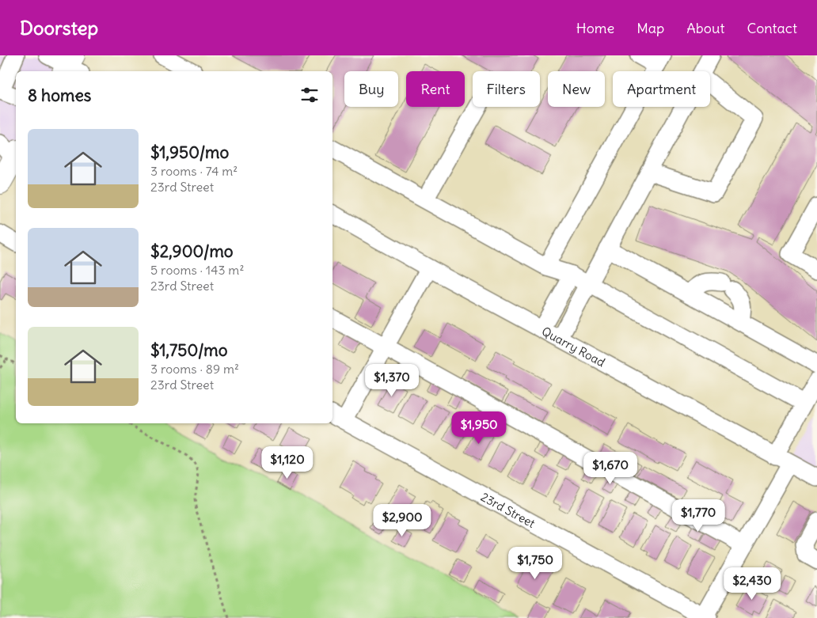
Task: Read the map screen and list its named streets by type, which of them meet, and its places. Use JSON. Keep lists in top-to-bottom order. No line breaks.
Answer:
{"streets":{"street":["Quarry Road","23rd Street"]},"page":{"header":"Doorstep","nav":["Home","Map","About","Contact"],"chip":["Buy","Rent","Filters","New","Apartment"],"heading":"8 homes","list":[{"name":"$1,950/mo","note":"3 rooms · 74 m² · 23rd Street"},{"name":"$2,900/mo","note":"5 rooms · 143 m² · 23rd Street"},{"name":"$1,750/mo","note":"3 rooms · 89 m² · 23rd Street"}],"price":["$1,370","$1,950","$1,120","$1,670","$1,770","$2,900","$1,750","$2,430"]}}
